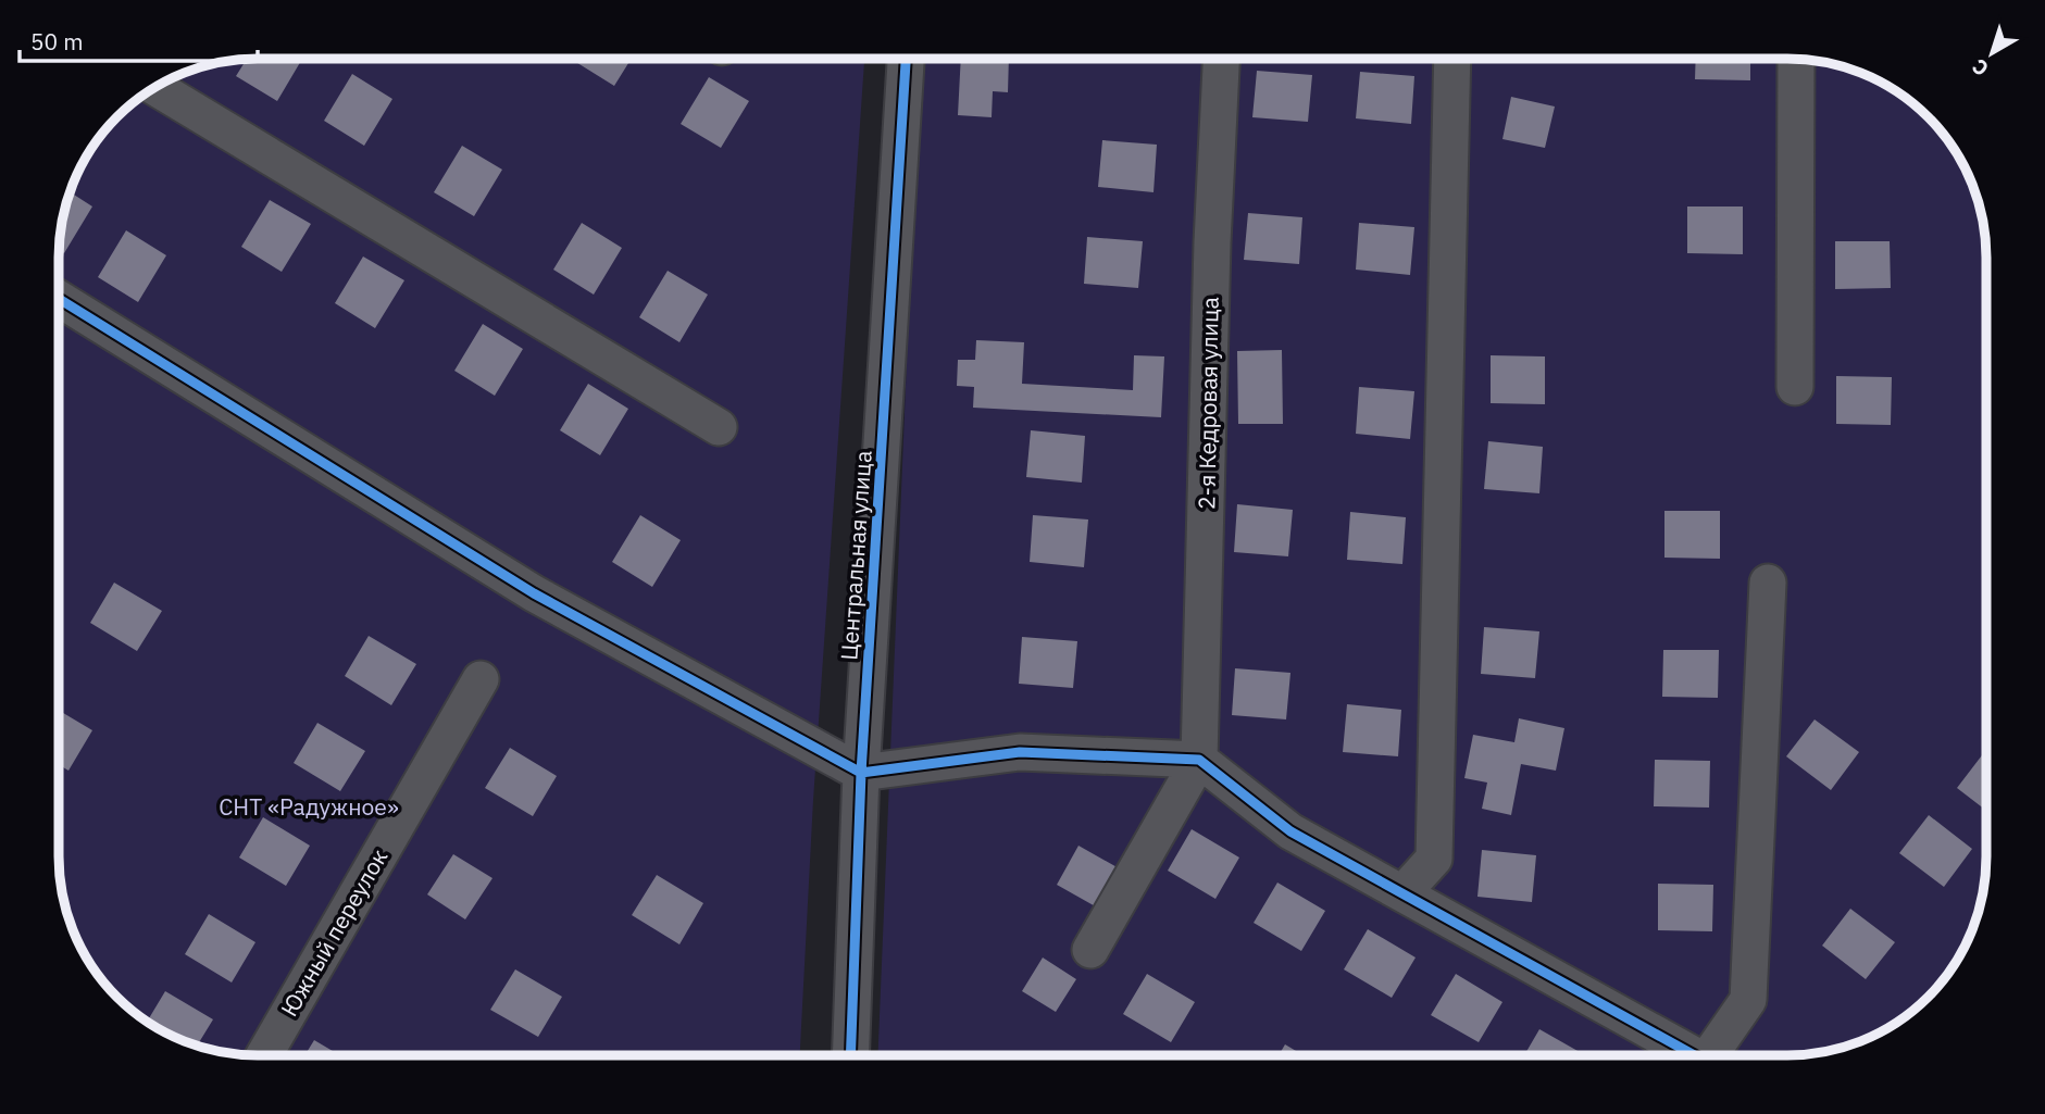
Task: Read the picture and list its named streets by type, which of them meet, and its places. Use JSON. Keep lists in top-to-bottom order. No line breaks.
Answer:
{"streets":{"street":["2-я Кедровая улица","Центральная улица","Южный переулок"]},"parks":["СНТ «Радужное»"],"scale_bar":"50 m","north":"bottom left"}
